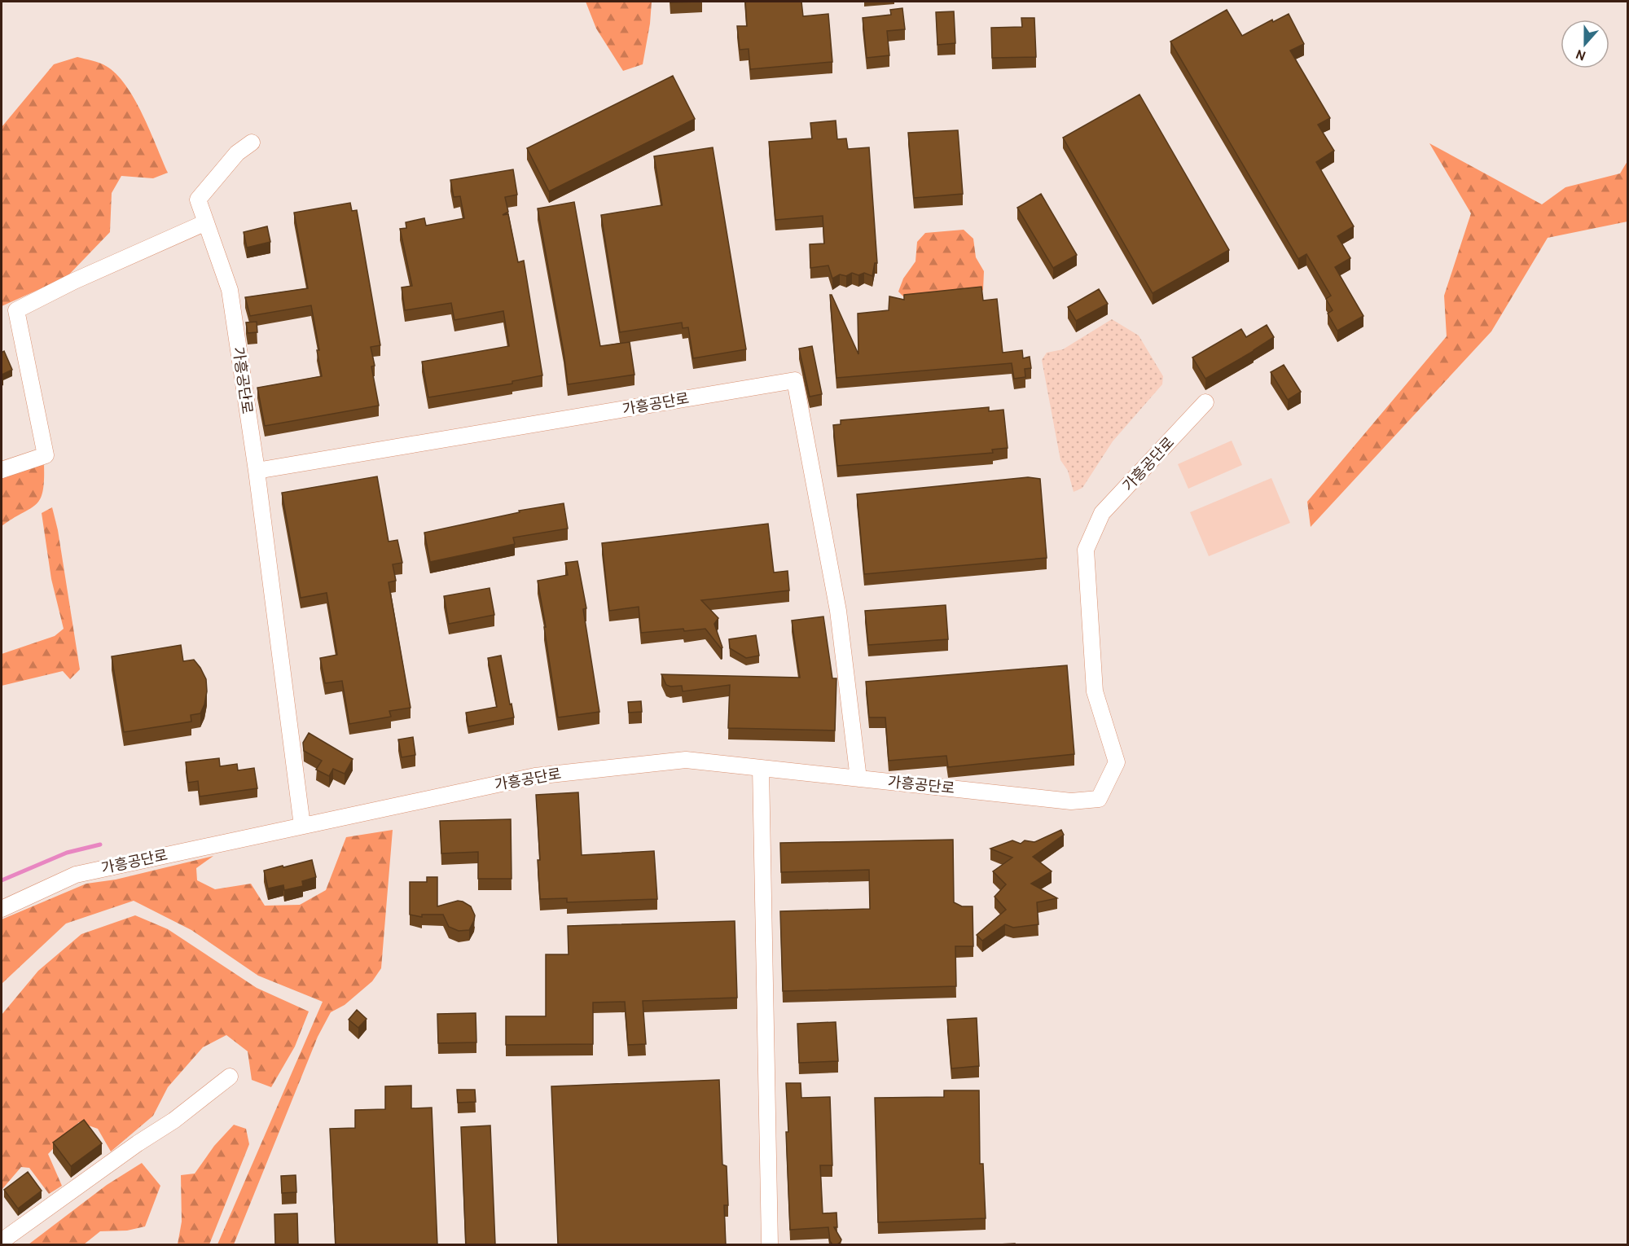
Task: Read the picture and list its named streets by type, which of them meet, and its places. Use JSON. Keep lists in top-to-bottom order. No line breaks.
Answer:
{"streets":{"street":["가흥공단로"]},"north":"bottom"}
